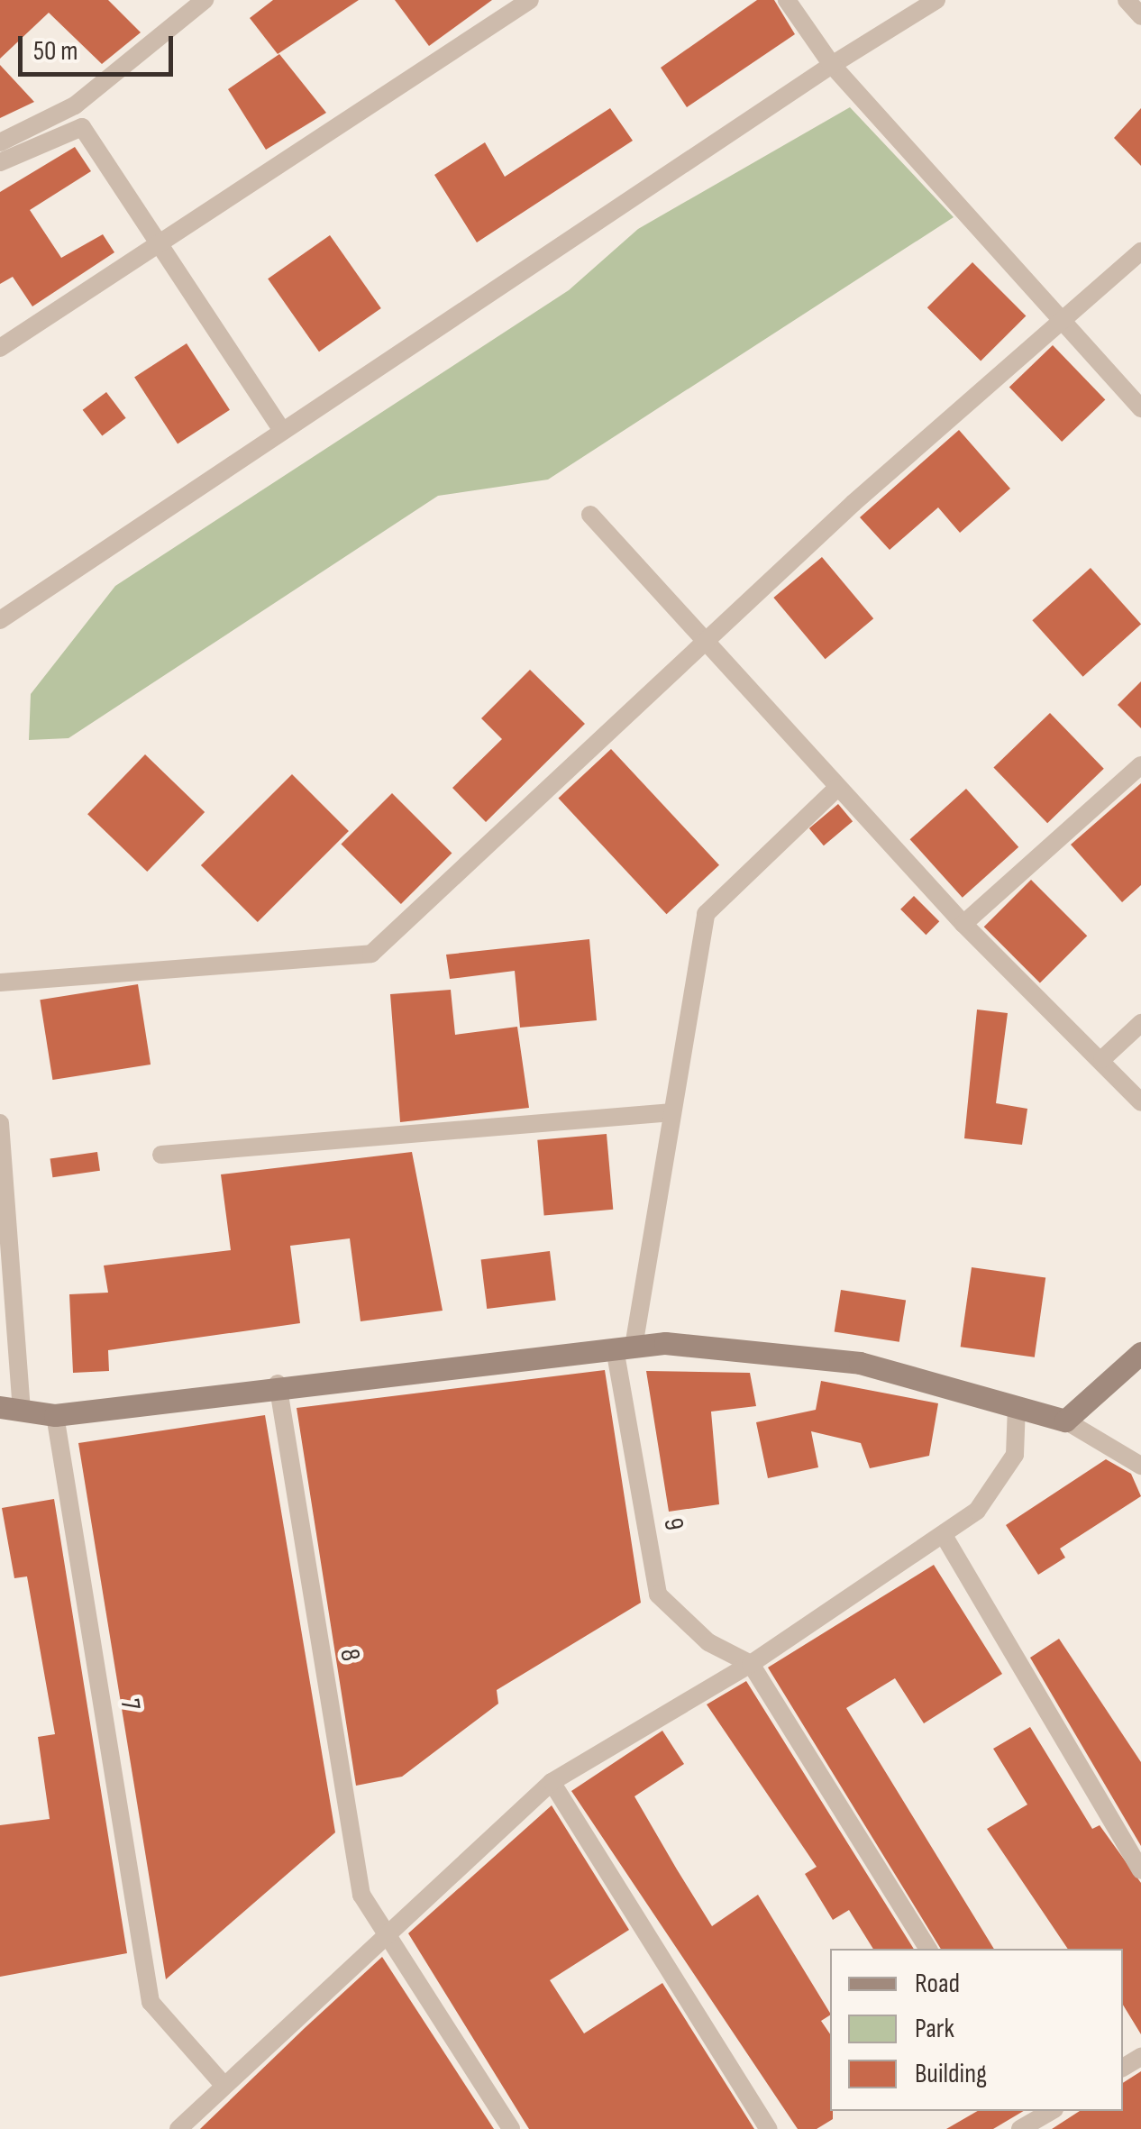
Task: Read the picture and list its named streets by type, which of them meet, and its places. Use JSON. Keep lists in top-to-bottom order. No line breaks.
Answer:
{"streets":{"street":["9","8","7"]},"legend":["Road","Park","Building"],"scale_bar":"50 m"}
